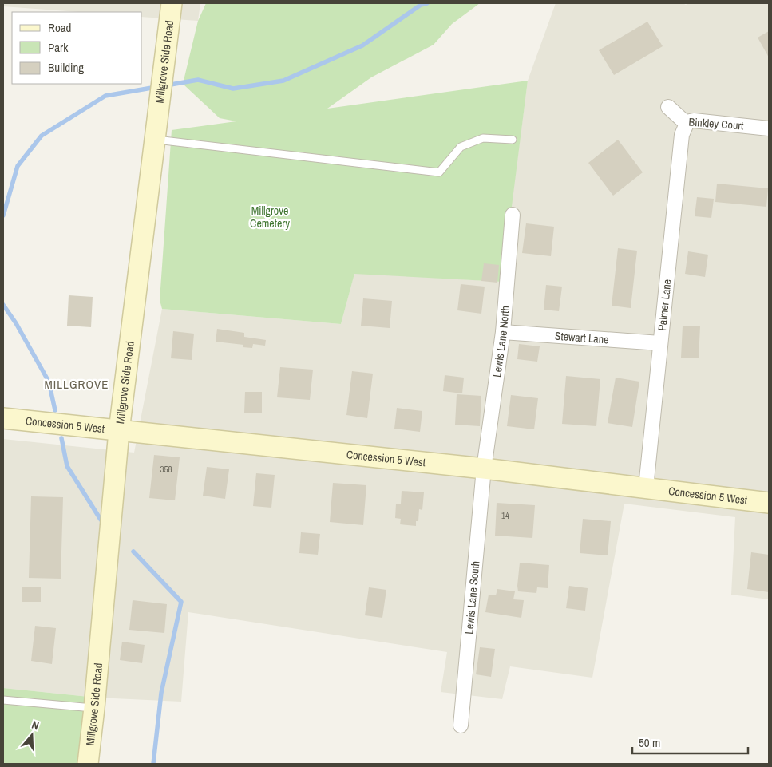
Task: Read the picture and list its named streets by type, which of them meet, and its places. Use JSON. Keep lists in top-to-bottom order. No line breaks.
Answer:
{"streets":{"main road":["Millgrove Side Road","Concession 5 West"],"street":["Binkley Court","Palmer Lane","Stewart Lane","Lewis Lane North","Lewis Lane South"]},"crossings":[["Millgrove Side Road","Concession 5 West"],["Binkley Court","Palmer Lane"],["Palmer Lane","Stewart Lane"],["Palmer Lane","Concession 5 West"],["Stewart Lane","Lewis Lane North"],["Lewis Lane North","Concession 5 West"],["Lewis Lane North","Lewis Lane South"],["Concession 5 West","Lewis Lane South"]],"districts":["MILLGROVE"],"parks":["Millgrove Cemetery"],"house_numbers":["358","14"],"legend":["Road","Park","Building"],"scale_bar":"50 m","north":"top"}
